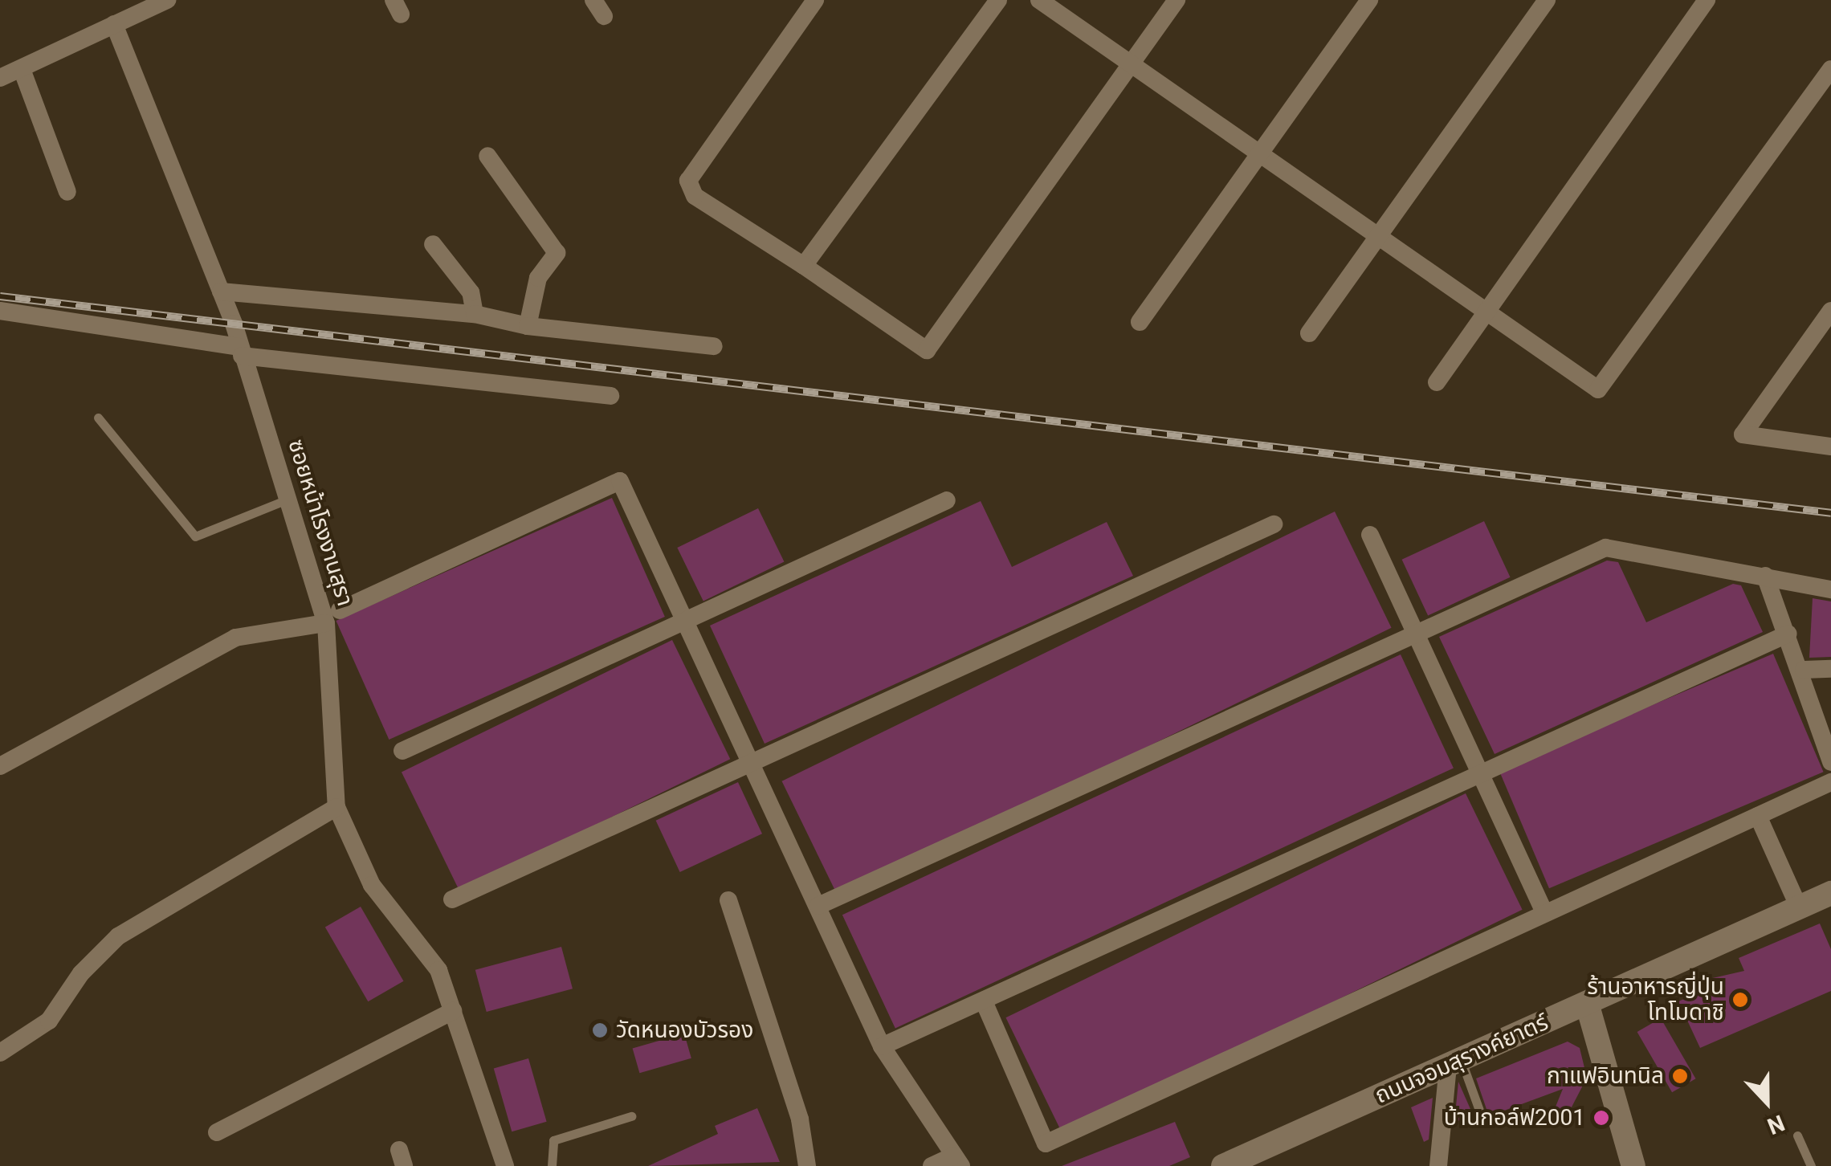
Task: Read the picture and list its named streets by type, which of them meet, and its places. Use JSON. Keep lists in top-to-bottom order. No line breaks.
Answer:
{"streets":{"main road":["ถนนจอมสุรางค์ยาตร์"],"street":["ซอยหน้าโรงงานสุรา"]},"places":["ร้านอาหารญี่ปุ่น โทโมดาชิ","วัดหนองบัวรอง","กาแฟอินทนิล","บ้านกอล์ฟ2001"],"north":"bottom"}
